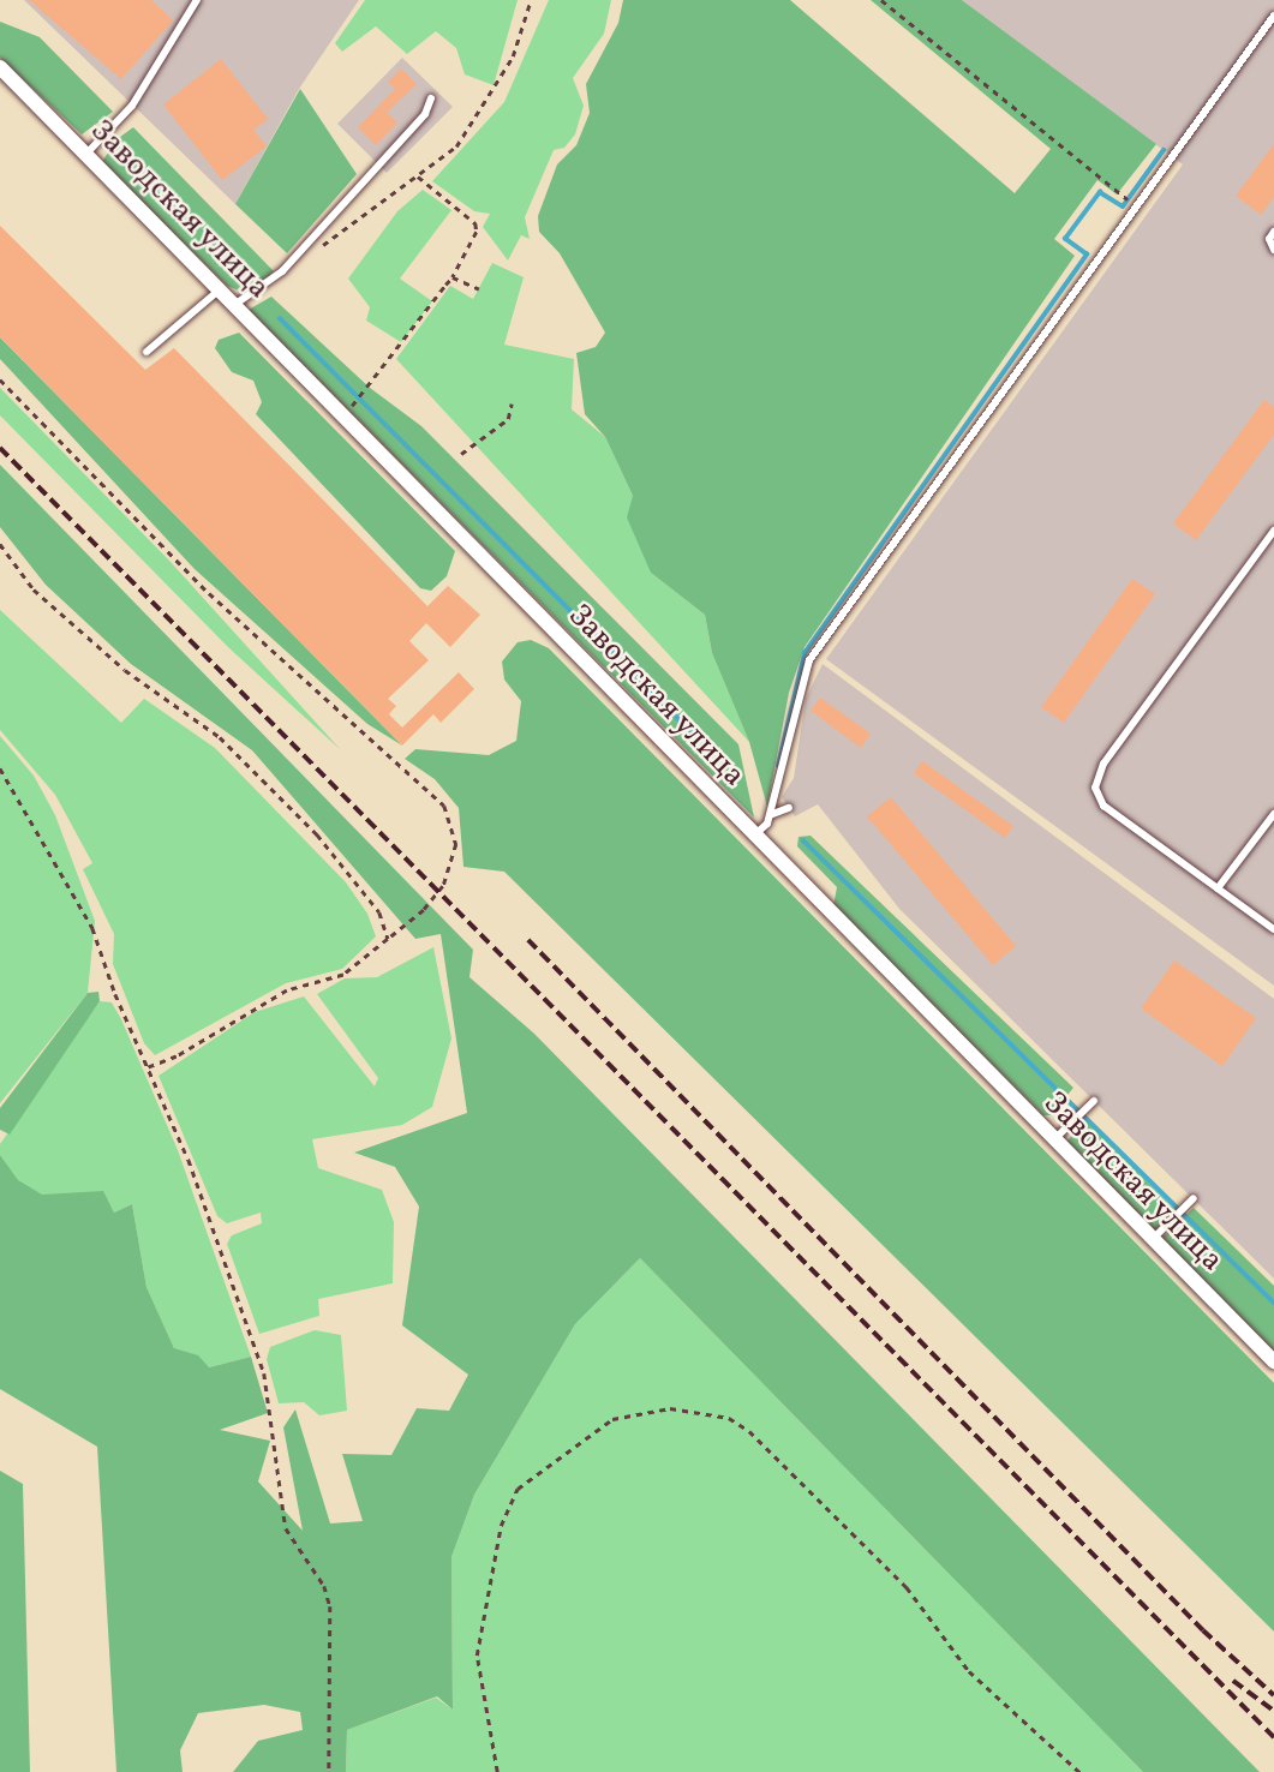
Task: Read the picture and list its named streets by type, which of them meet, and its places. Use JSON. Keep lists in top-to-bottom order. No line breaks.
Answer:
{"streets":{"street":["Заводская улица"]}}
